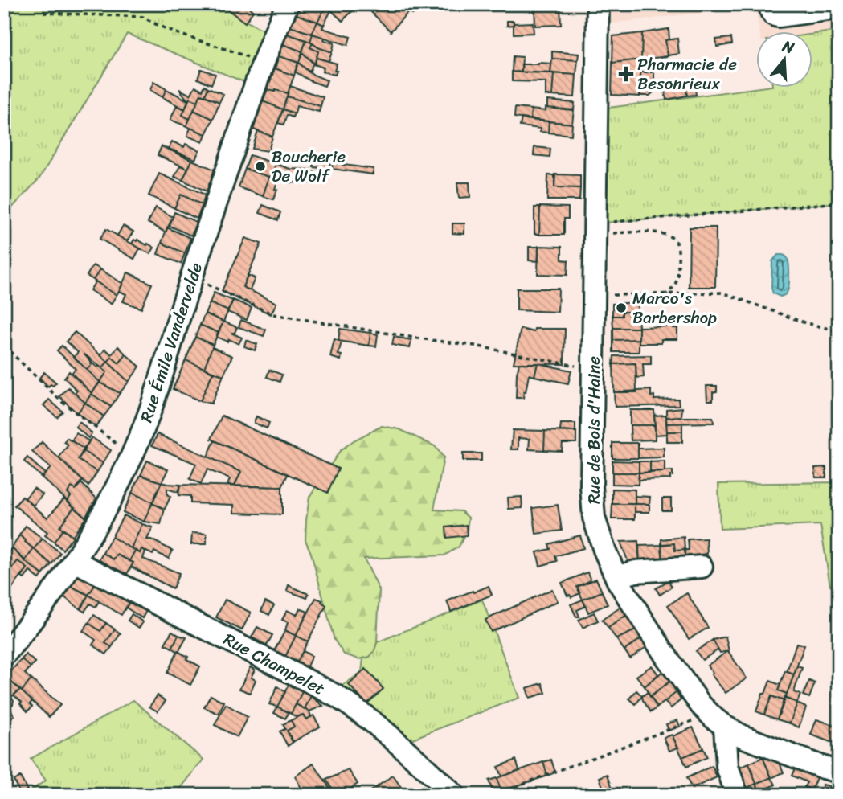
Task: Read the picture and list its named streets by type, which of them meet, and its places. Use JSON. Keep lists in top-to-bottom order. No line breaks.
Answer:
{"streets":{"street":["Rue Émile Vandervelde","Rue de Bois d'Haine","Rue Champelet"]},"crossings":[["Rue Émile Vandervelde","Rue Champelet"]],"places":{"health":["Pharmacie de Besonrieux"],"other":["Boucherie De Wolf","Marco's Barbershop"]},"north":"top"}
